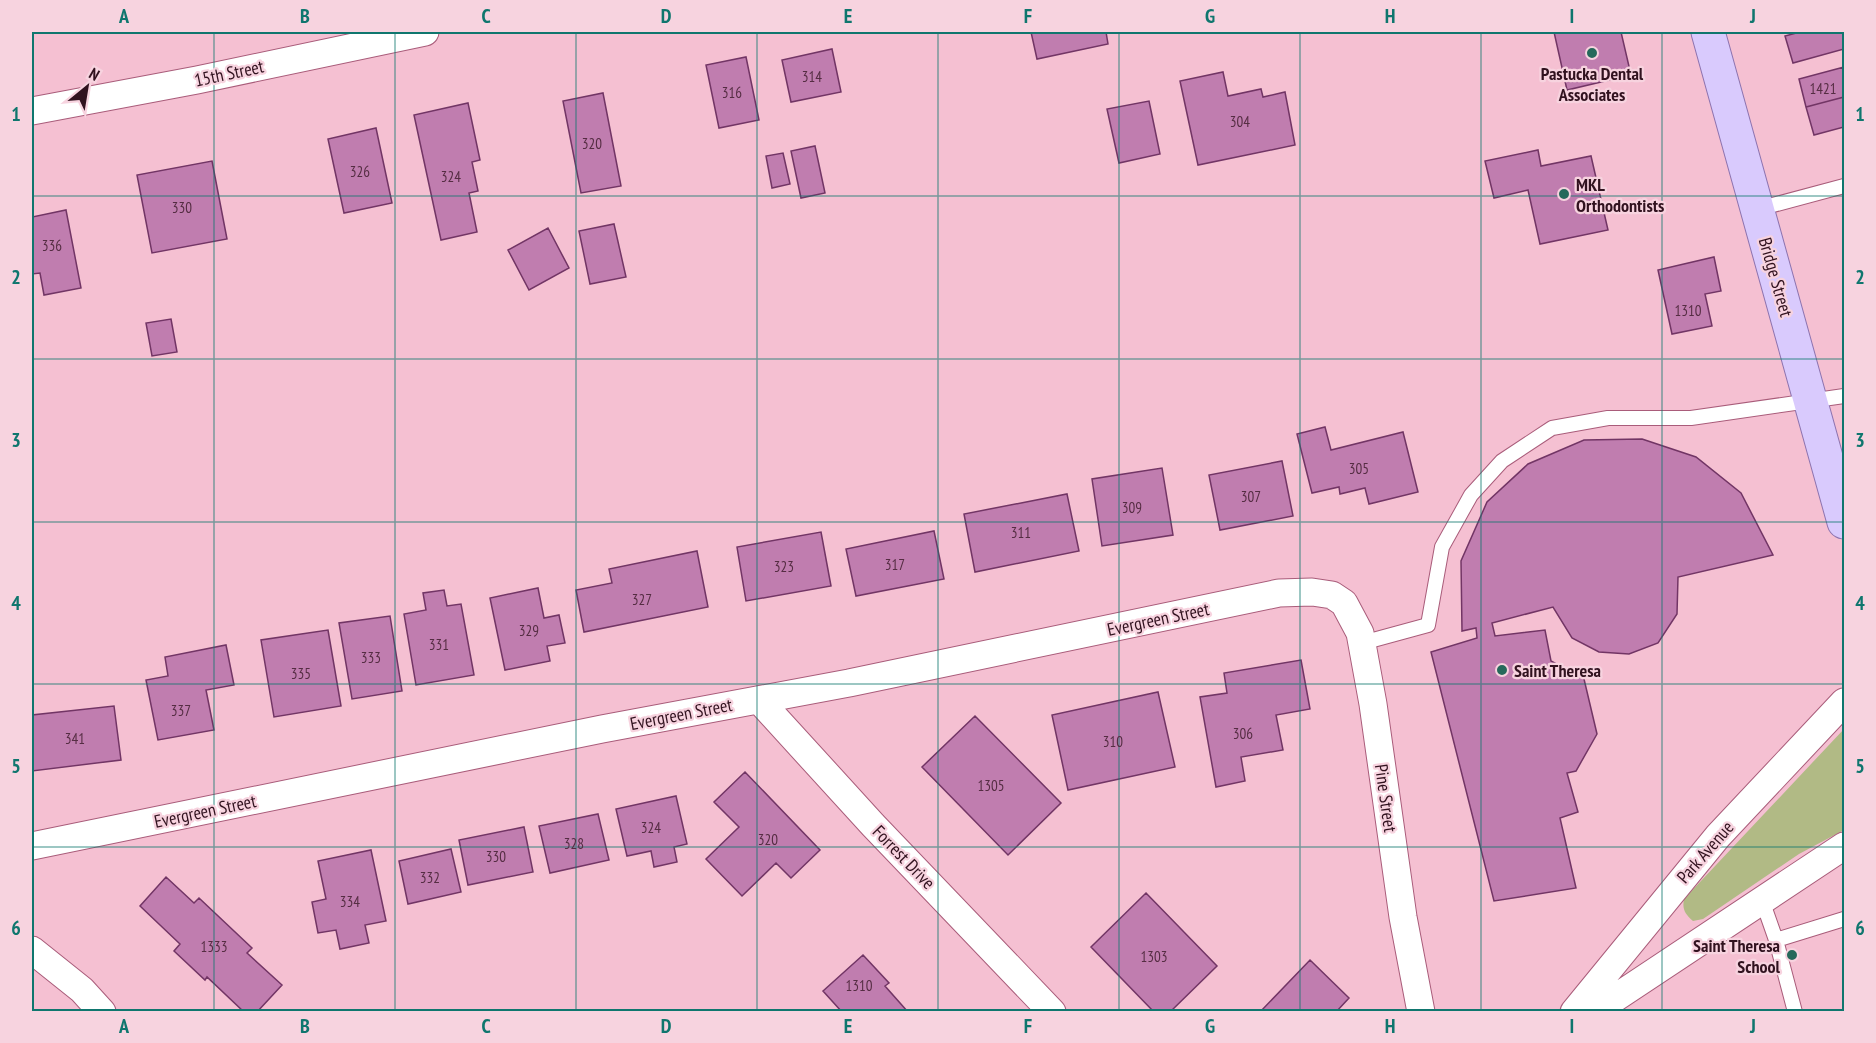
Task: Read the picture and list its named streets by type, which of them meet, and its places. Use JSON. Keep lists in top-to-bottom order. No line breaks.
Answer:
{"streets":{"main road":["Bridge Street"],"street":["15th Street","Evergreen Street","Pine Street","Park Avenue","Forrest Drive"]},"crossings":[["Evergreen Street","Pine Street"],["Evergreen Street","Forrest Drive"]],"places":["Pastucka Dental Associates","MKL Orthodontists","Saint Theresa","Saint Theresa School"],"house_numbers":["314","1421","316","304","320","326","324","330","336","1310","305","307","309","311","317","323","327","329","331","333","335","337","306","341","310","1305","324","320","328","330","332","334","1333","1303","1310"],"north":"top right","grid":{"columns":["A","B","C","D","E","F","G","H","I","J"],"rows":["1","2","3","4","5","6"]}}
